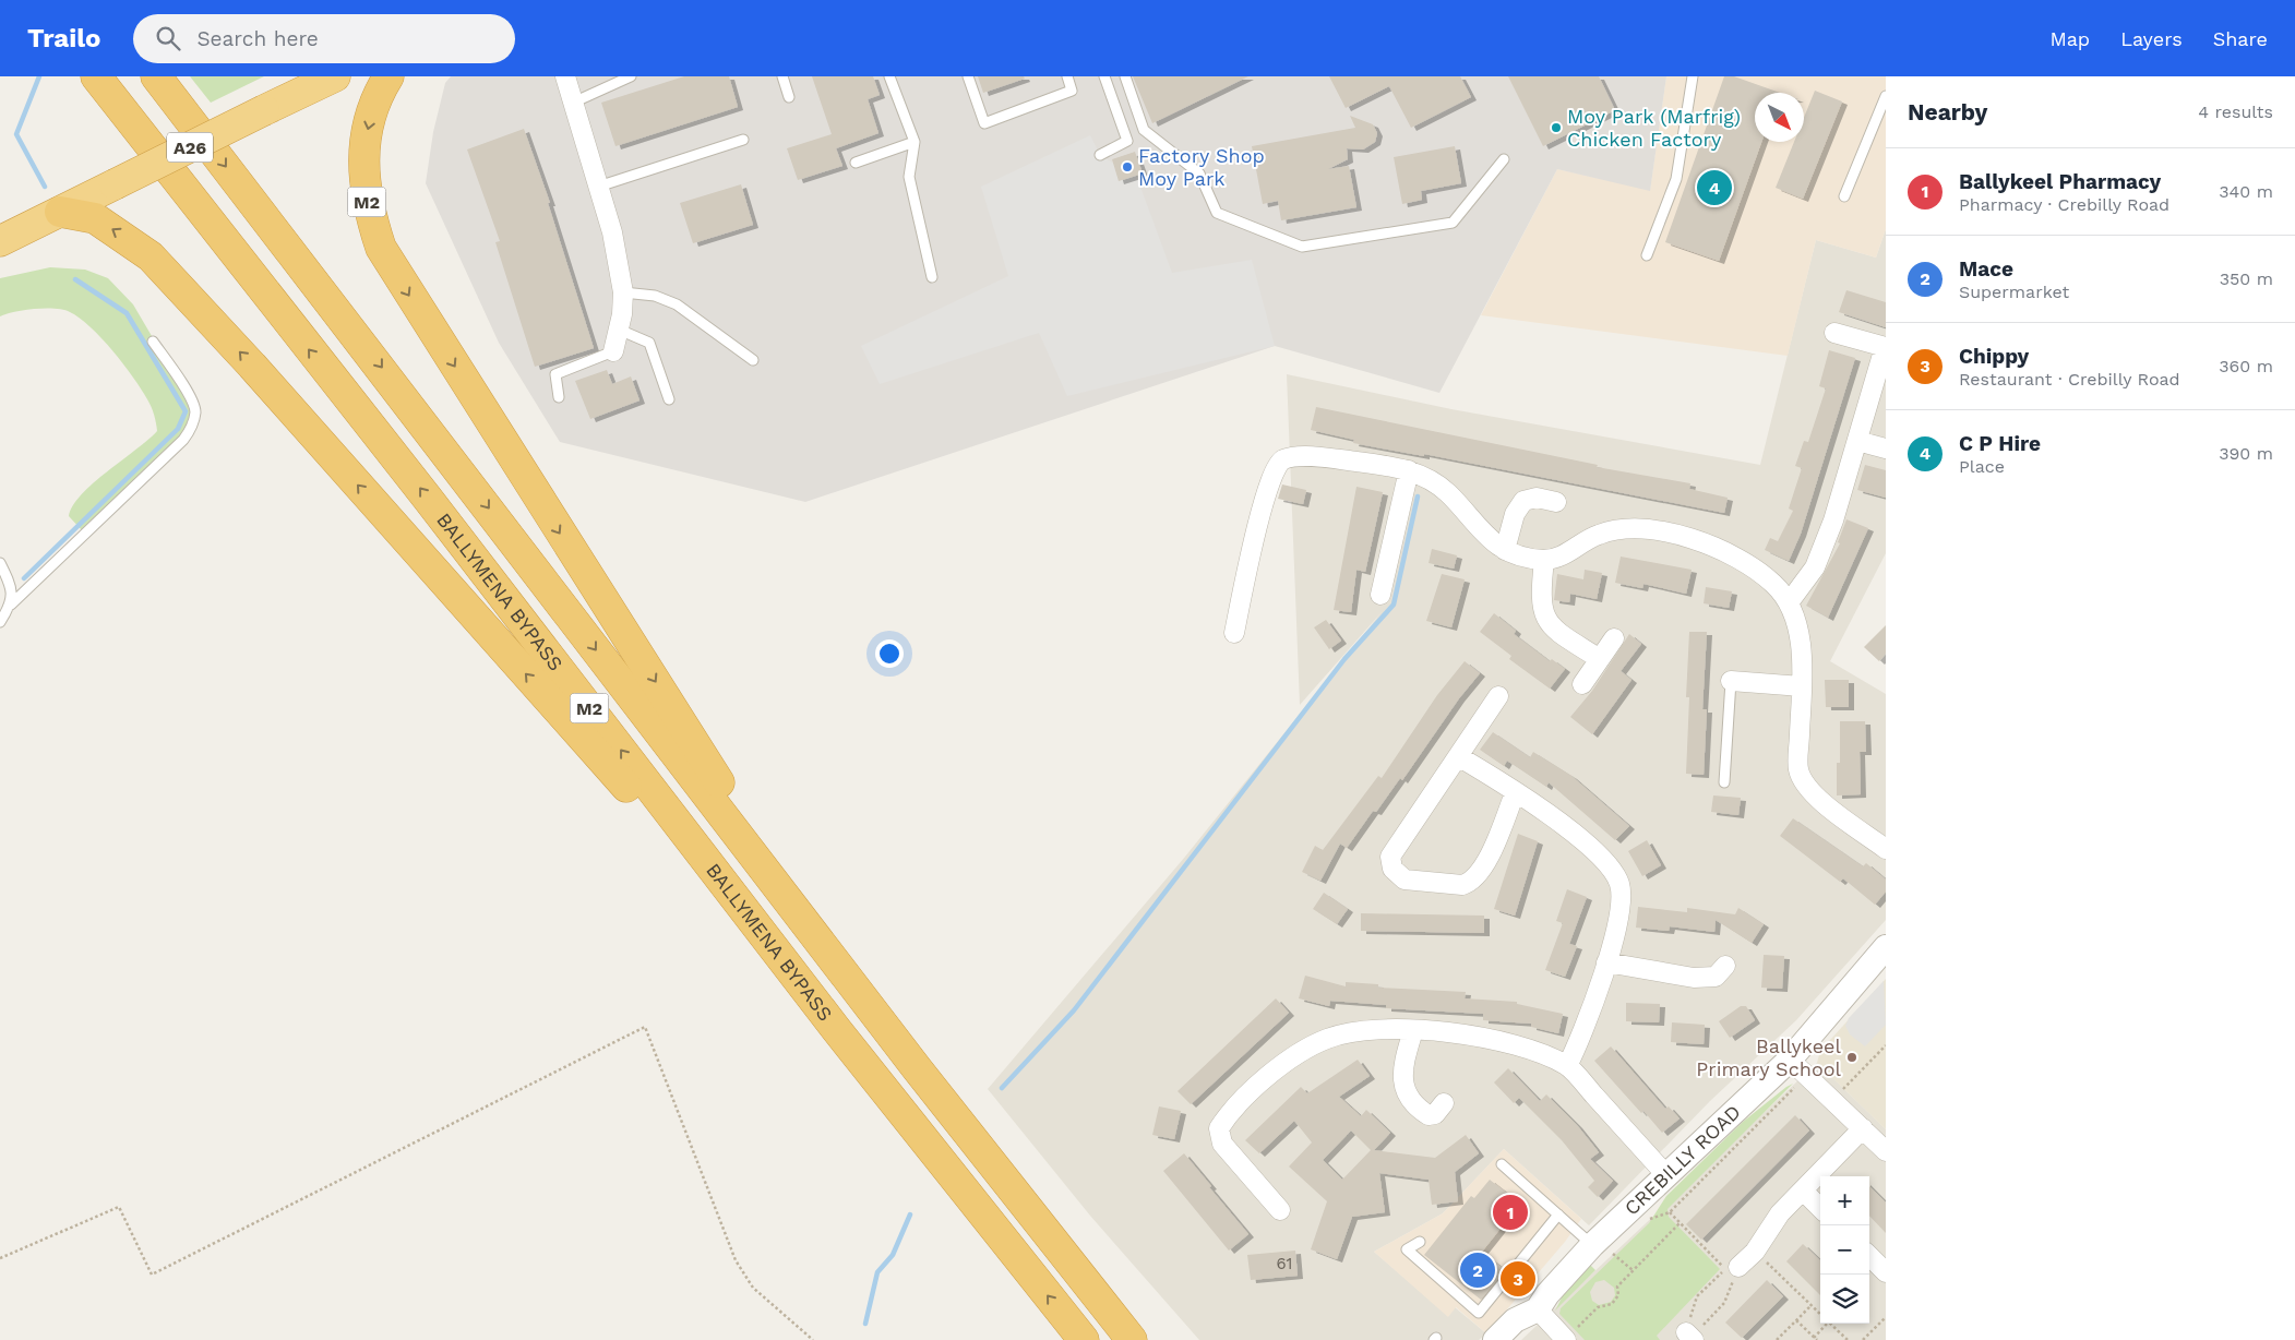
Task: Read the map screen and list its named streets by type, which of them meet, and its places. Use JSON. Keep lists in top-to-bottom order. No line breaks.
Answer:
{"streets":{"highway":["A26","M2","BALLYMENA BYPASS"],"street":["CREBILLY ROAD"]},"crossings":[["A26","M2"],["M2","BALLYMENA BYPASS"]],"places":["Moy Park (Marfrig) Chicken Factory","Factory Shop Moy Park","Ballykeel Primary School"],"house_numbers":["61"],"north":"bottom right","page":{"header":"Trailo","search":"Search here","nav":["Map","Layers","Share"],"heading":["Nearby","4 results"],"list":[{"mark":"1","name":"Ballykeel Pharmacy","note":"Pharmacy · Crebilly Road","value":"340 m"},{"mark":"2","name":"Mace","note":"Supermarket","value":"350 m"},{"mark":"3","name":"Chippy","note":"Restaurant · Crebilly Road","value":"360 m"},{"mark":"4","name":"C P Hire","note":"Place","value":"390 m"}],"pins":["4","1","2","3"],"map_buttons":["+","−"]}}
